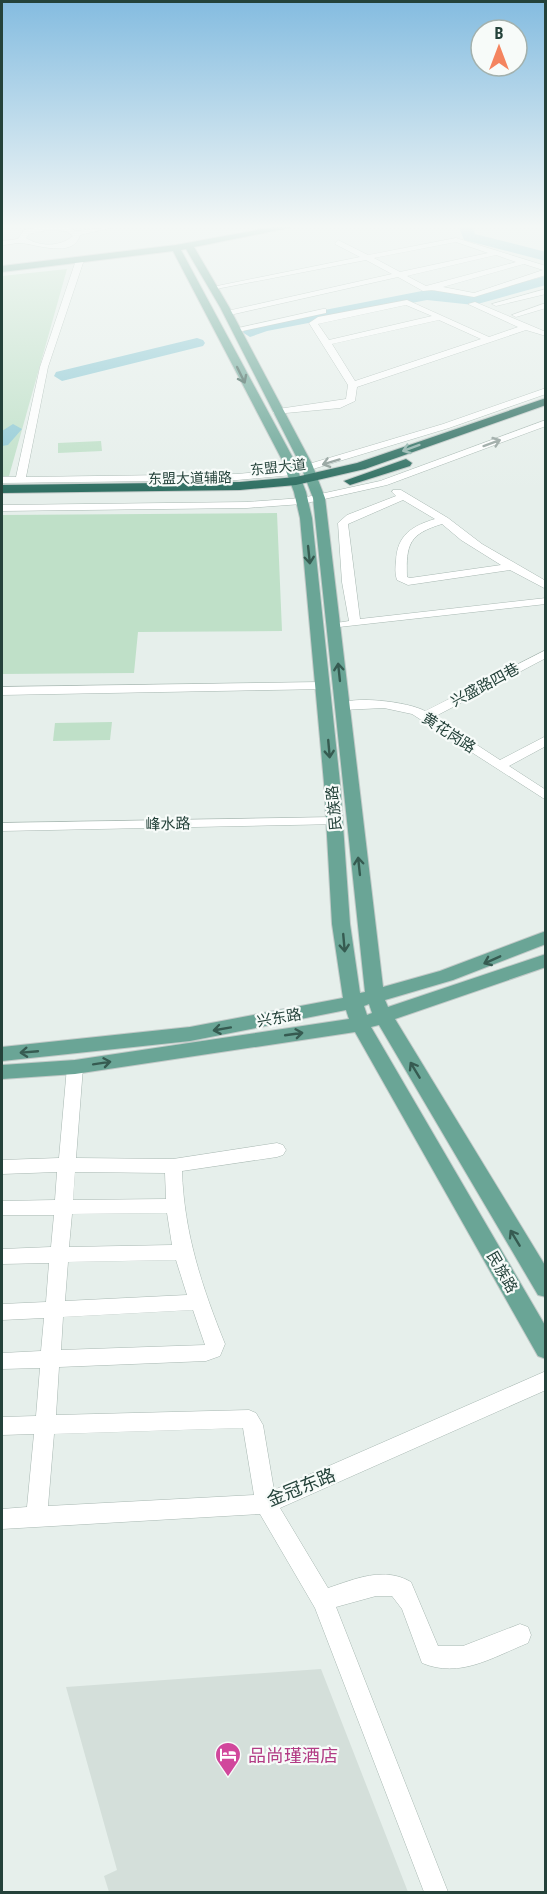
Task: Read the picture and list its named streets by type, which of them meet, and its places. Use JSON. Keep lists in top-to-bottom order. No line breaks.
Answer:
{"streets":{"highway":["东盟大道"],"main road":["民族路","兴东路"],"street":["东盟大道辅路","兴盛路四巷","黄花岗路","峰水路","金冠东路"]},"crossings":[["东盟大道","东盟大道辅路"],["东盟大道","民族路"],["东盟大道辅路","民族路"],["兴盛路四巷","黄花岗路"],["黄花岗路","民族路"],["民族路","峰水路"],["民族路","兴东路"]],"places":{"hotel":["品尚瑾酒店"]},"north":"top"}
